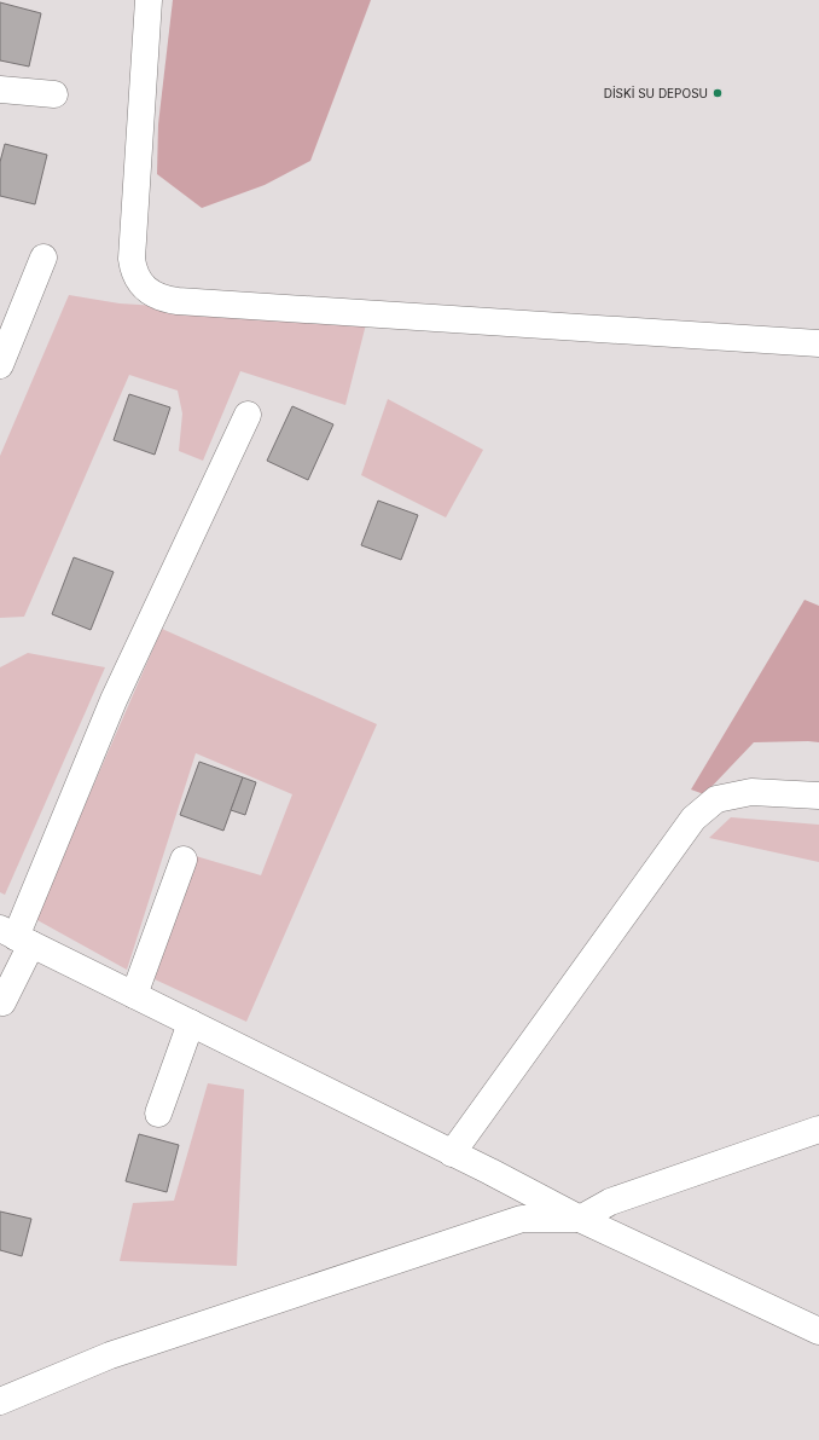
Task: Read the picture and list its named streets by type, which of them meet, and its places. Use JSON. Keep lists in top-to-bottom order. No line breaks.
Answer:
{"places":["DİSKİ SU DEPOSU"]}
